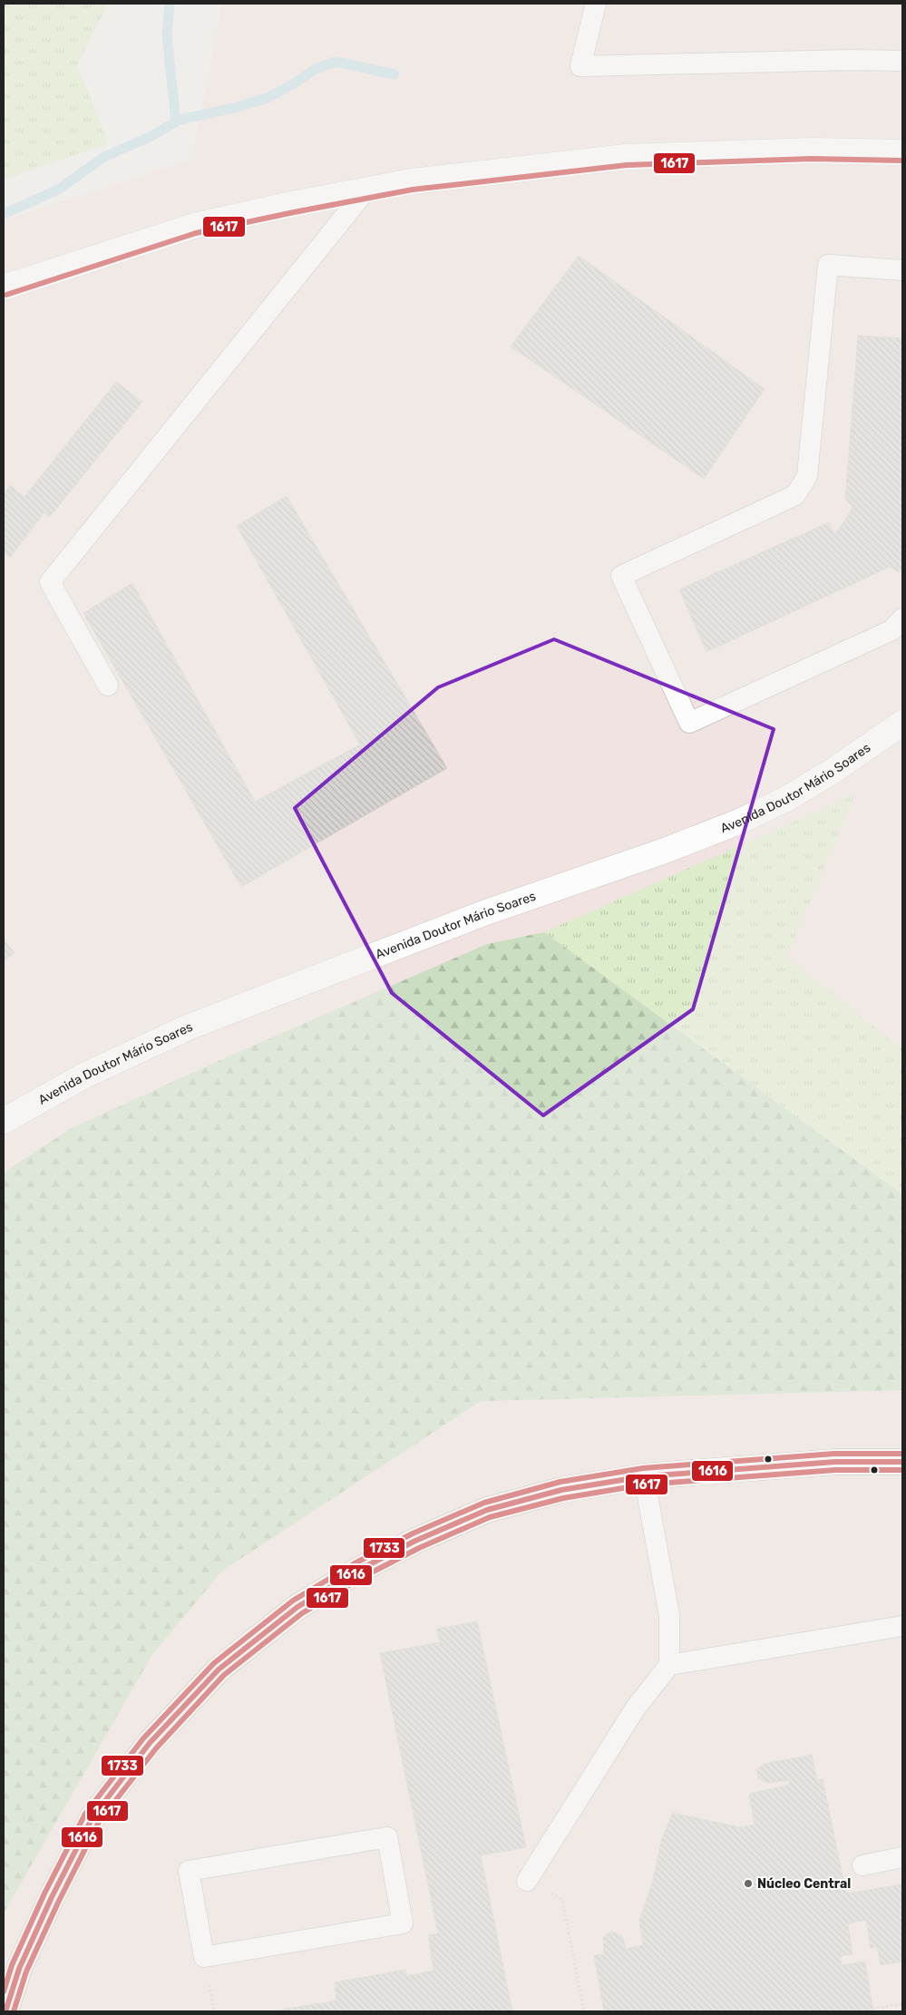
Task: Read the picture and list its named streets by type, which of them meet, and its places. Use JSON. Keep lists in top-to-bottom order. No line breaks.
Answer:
{"streets":{"street":["Avenida Doutor Mário Soares"]},"places":["Núcleo Central"],"lines":["transit line 1617","transit line 1733","transit line 1616"]}
